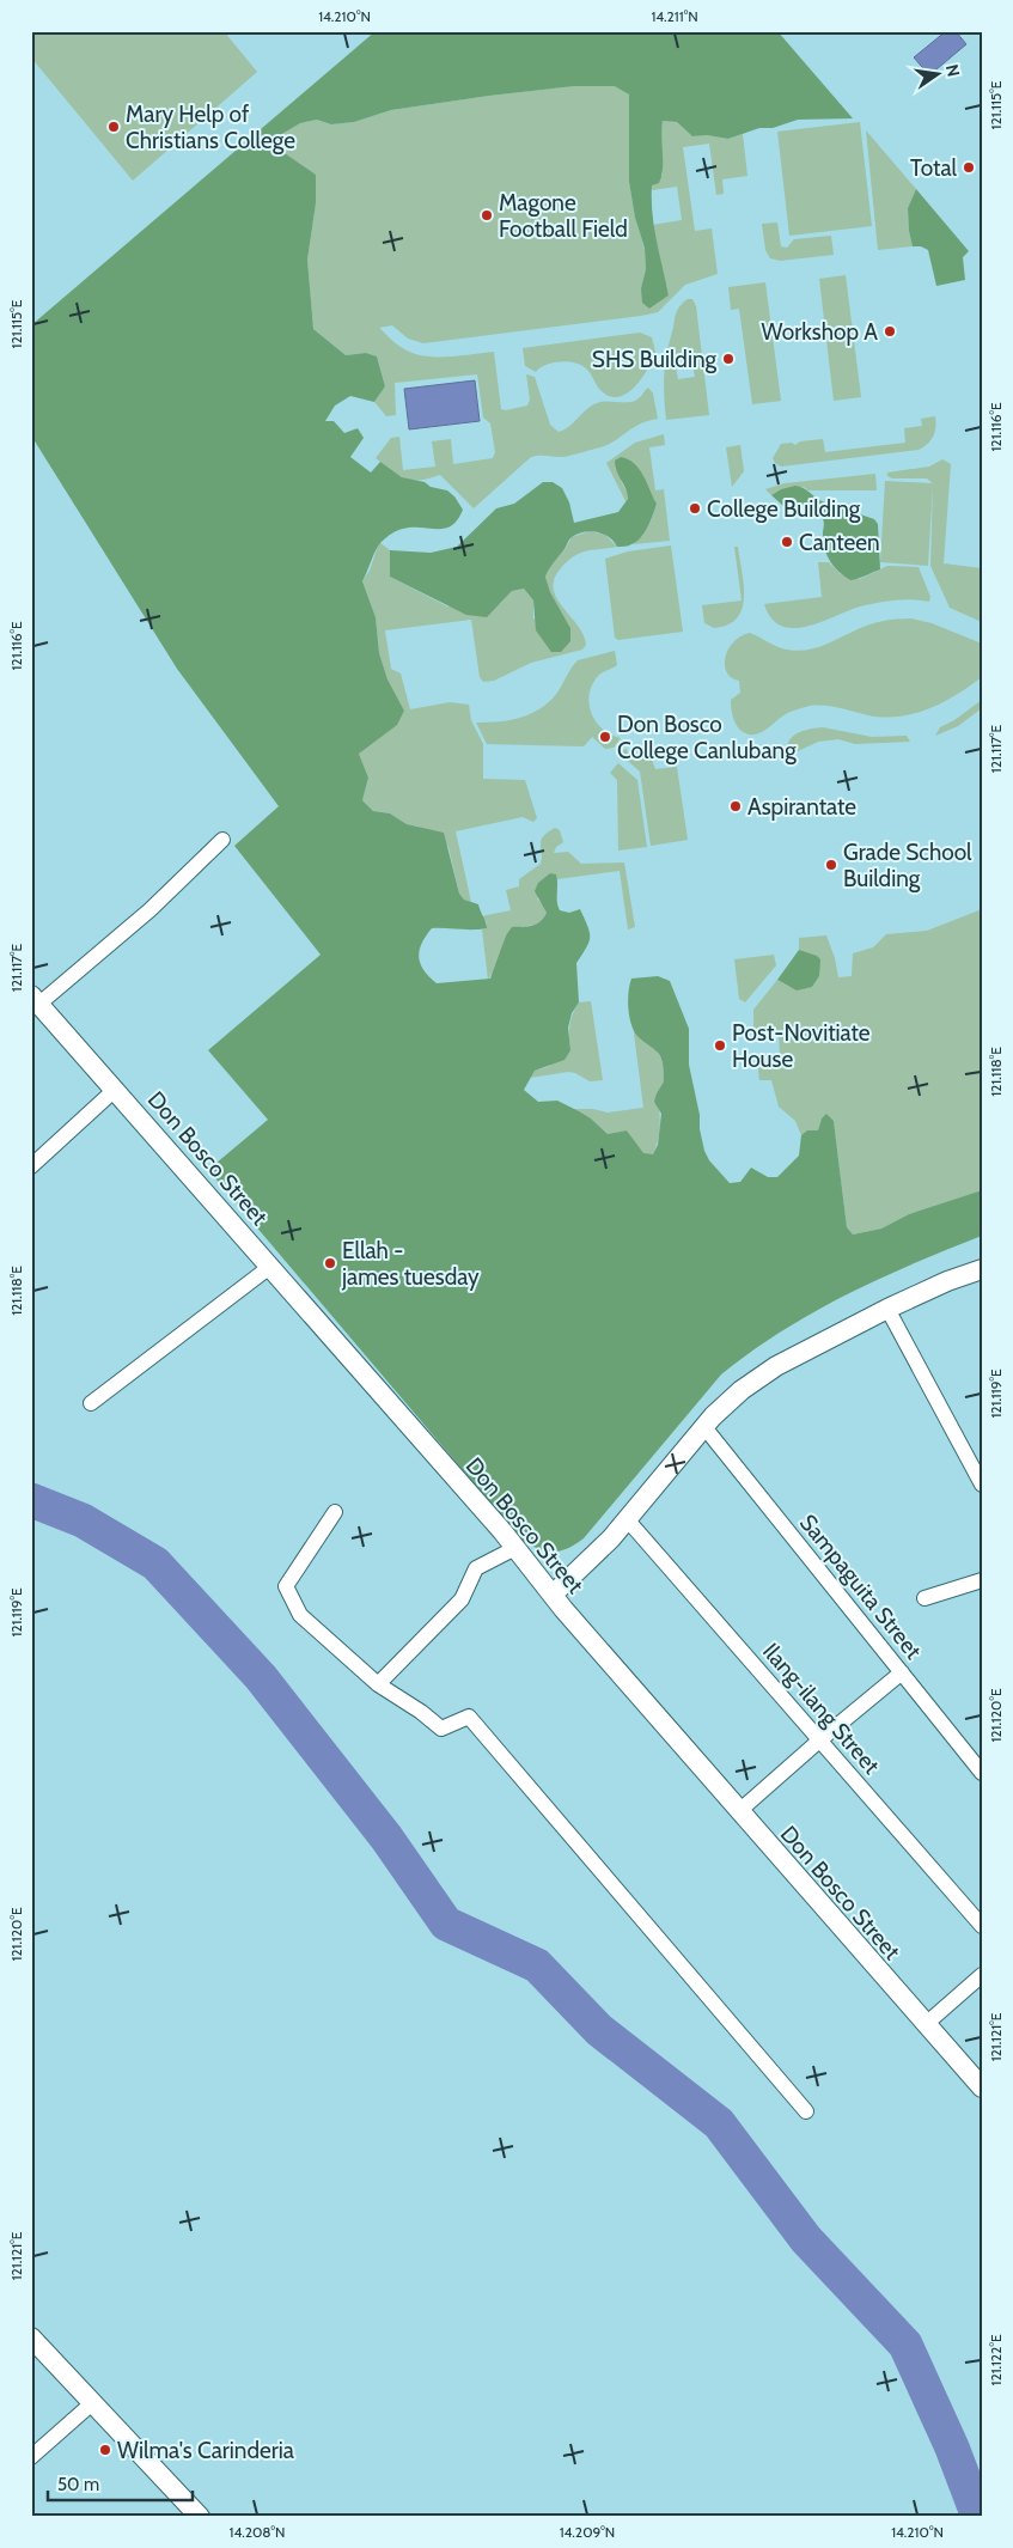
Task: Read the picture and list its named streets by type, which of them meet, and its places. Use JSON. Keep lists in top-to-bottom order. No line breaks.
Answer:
{"streets":{"street":["Don Bosco Street","Sampaguita Street","Ilang-ilang Street"]},"places":["Mary Help of Christians College","Total","Magone Football Field","Workshop A","SHS Building","College Building","Canteen","Don Bosco College Canlubang","Aspirantate","Grade School Building","Post-Novitiate House","Ellah - james tuesday","Wilma's Carinderia"],"scale_bar":"50 m","north":"right","coordinates":["14.210°N","14.211°N","121.115°E","121.116°E","121.117°E","121.118°E","121.119°E","121.120°E","121.121°E","121.122°E","14.208°N","14.209°N"]}
